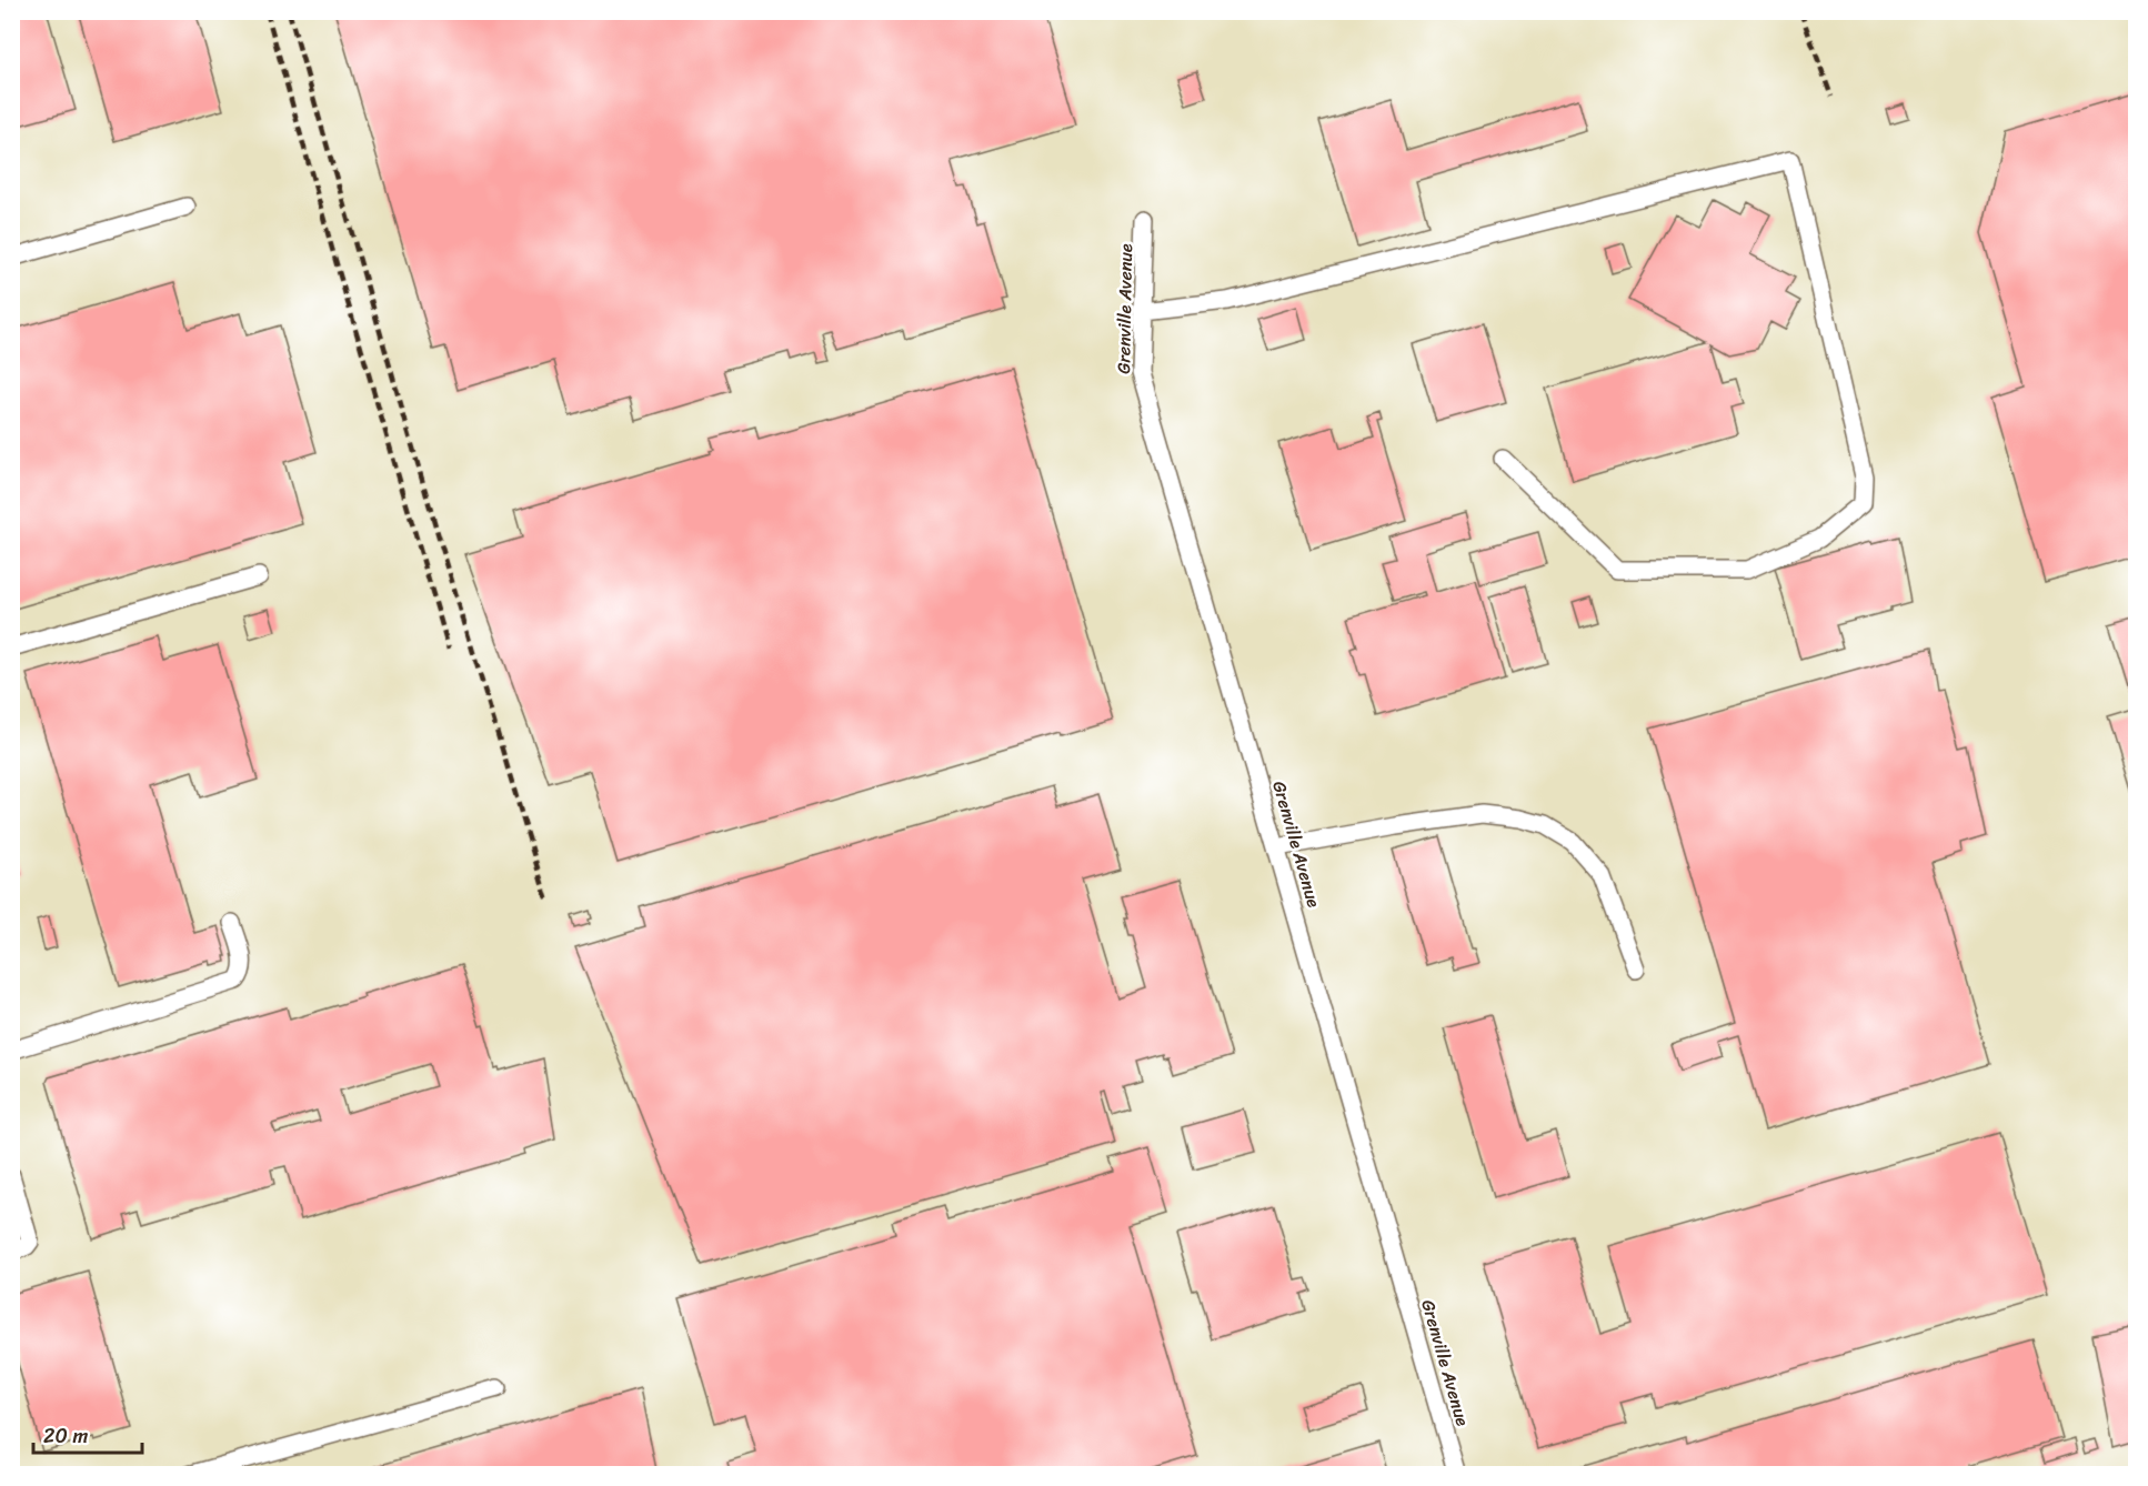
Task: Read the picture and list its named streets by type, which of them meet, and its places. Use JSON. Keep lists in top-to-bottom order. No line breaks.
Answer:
{"streets":{"lane":["Grenville Avenue"]},"scale_bar":"20 m"}
